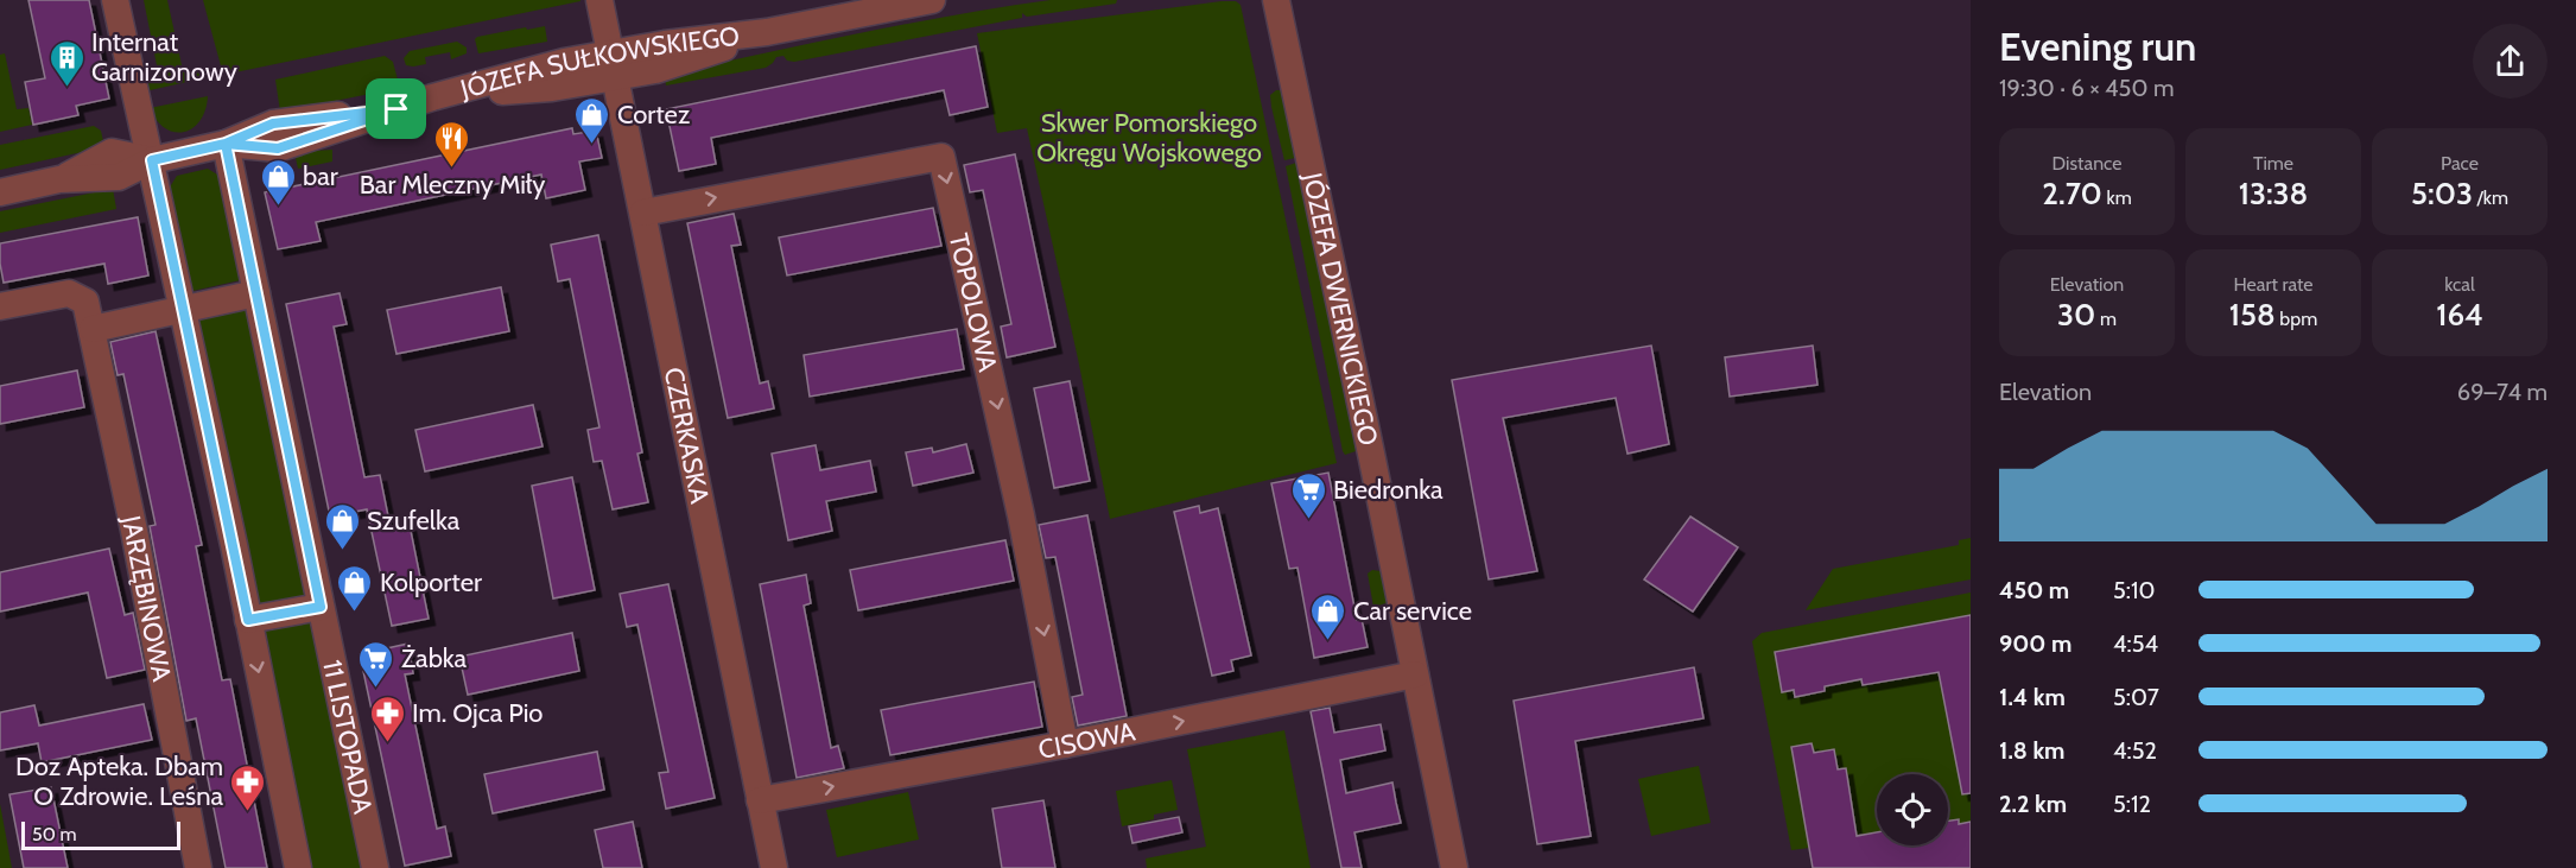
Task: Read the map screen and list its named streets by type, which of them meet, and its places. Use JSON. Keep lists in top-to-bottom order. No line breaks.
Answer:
{"streets":{"street":["JÓZEFA SUŁKOWSKIEGO","TOPOLOWA","JÓZEFA DWERNICKIEGO","CZERKASKA","JARZĘBINOWA","11 LISTOPADA","CISOWA"]},"crossings":[["JÓZEFA SUŁKOWSKIEGO","CZERKASKA"],["JÓZEFA SUŁKOWSKIEGO","11 LISTOPADA"],["TOPOLOWA","CZERKASKA"],["TOPOLOWA","CISOWA"],["JÓZEFA DWERNICKIEGO","CISOWA"],["CZERKASKA","CISOWA"]],"one_way":["CISOWA"],"parks":["Skwer Pomorskiego Okręgu Wojskowego"],"places":{"building":["Internat Garnizonowy"],"shop":["Cortez","bar","Szufelka","Kolporter","Car service"],"restaurant":["Bar Mleczny Miły"],"supermarket":["Biedronka","Żabka"],"pharmacy":["Im. Ojca Pio","Doz Apteka. Dbam O Zdrowie. Leśna"]},"scale_bar":"50 m","page":{"heading":["Evening run","19:30 · 6 × 450 m"],"stats":[["Distance","2.70 km"],["Time","13:38"],["Pace","5:03 /km"],["Elevation","30 m"],["Heart rate","158 bpm"],["kcal","164"]],"chart":["Elevation","69–74 m"],"list":[{"name":"450 m","note":"5:10"},{"name":"900 m","note":"4:54"},{"name":"1.4 km","note":"5:07"},{"name":"1.8 km","note":"4:52"},{"name":"2.2 km","note":"5:12"}],"scale":"50 m"}}
